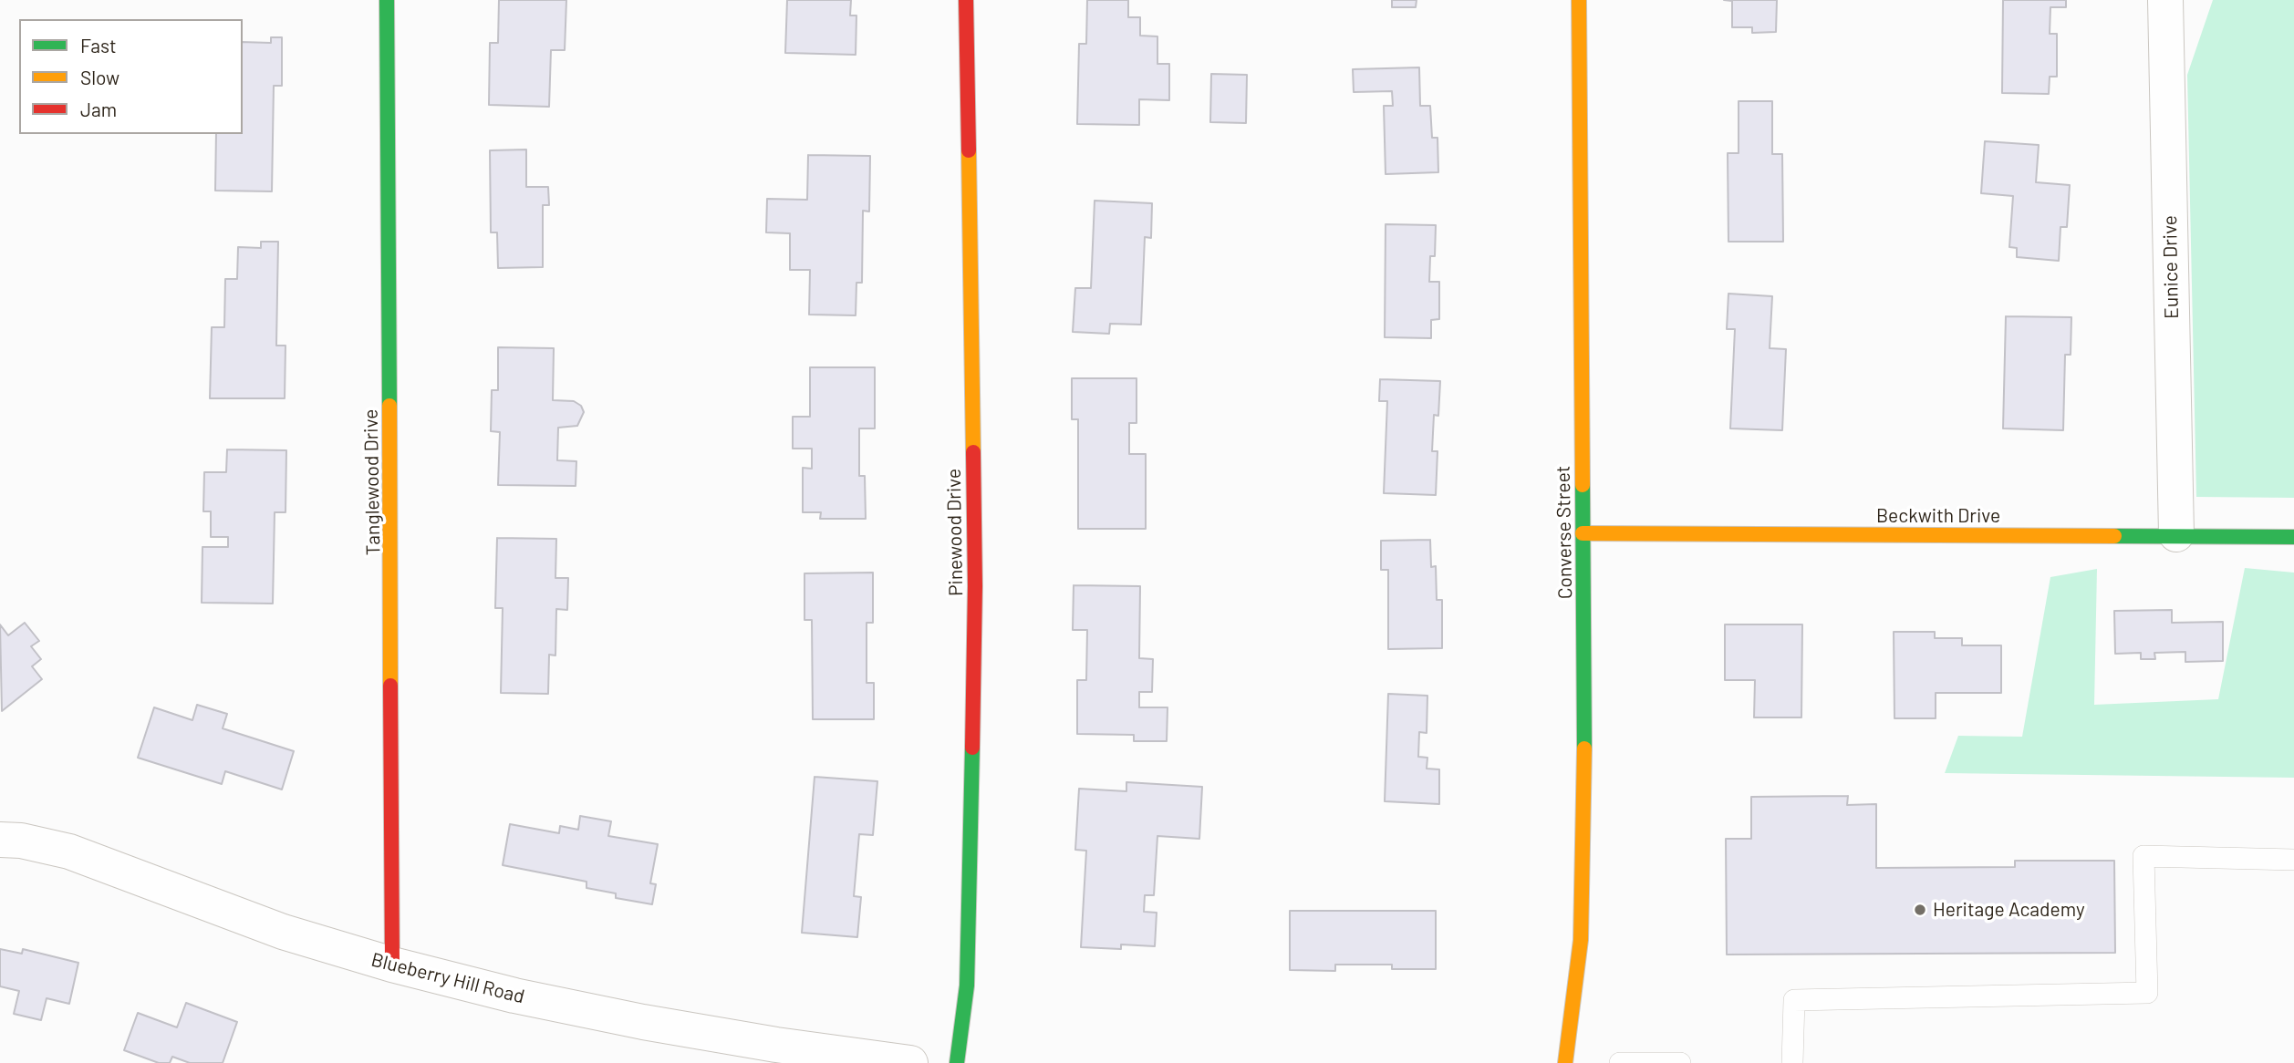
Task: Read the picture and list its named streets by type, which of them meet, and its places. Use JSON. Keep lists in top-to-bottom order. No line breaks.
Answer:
{"streets":{"street":["Eunice Drive","Tanglewood Drive","Beckwith Drive","Pinewood Drive","Converse Street","Blueberry Hill Road"]},"crossings":[["Eunice Drive","Beckwith Drive"],["Tanglewood Drive","Blueberry Hill Road"],["Beckwith Drive","Converse Street"]],"places":["Heritage Academy"],"legend":["Fast","Slow","Jam"]}
